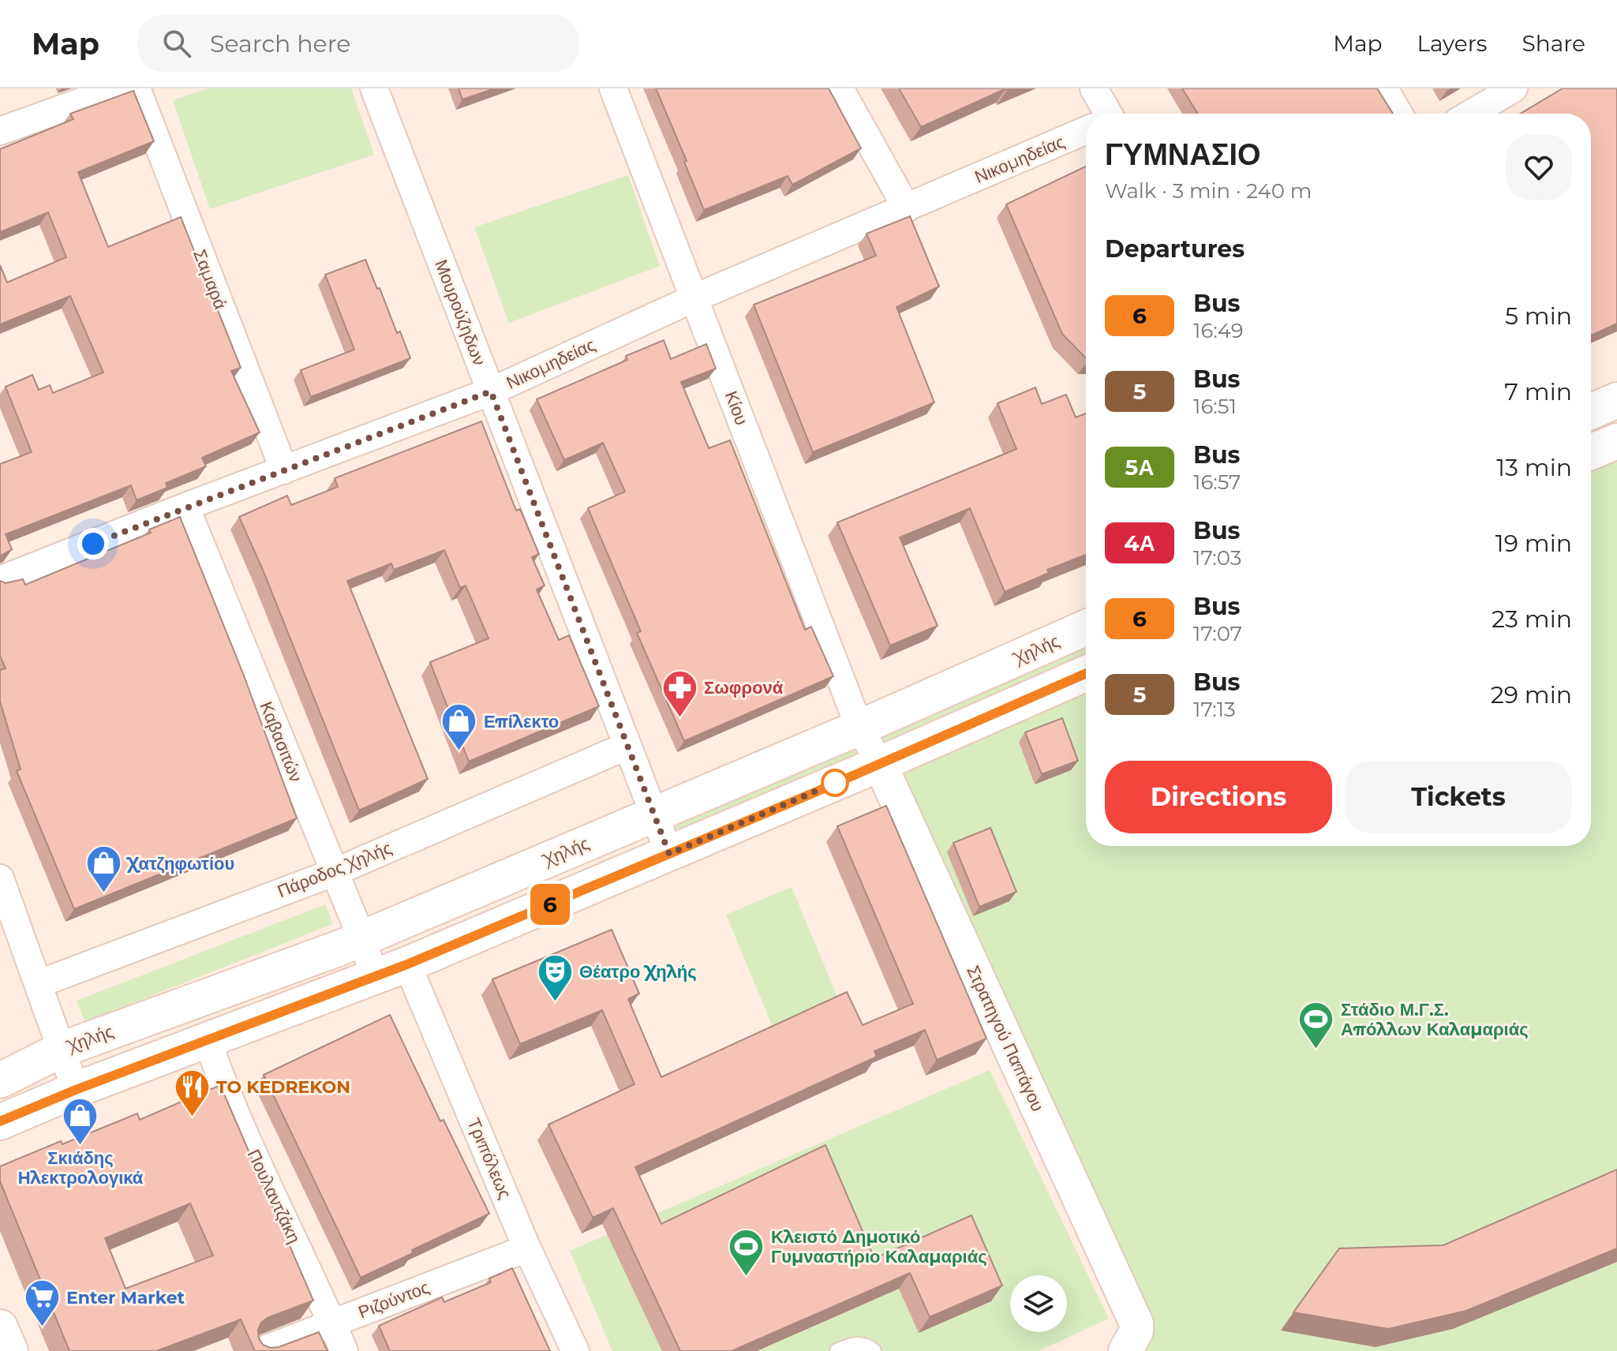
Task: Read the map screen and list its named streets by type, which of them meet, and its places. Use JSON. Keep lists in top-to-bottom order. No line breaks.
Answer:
{"streets":{"main road":["Χηλής"],"street":["Νικομηδείας","Σαμαρά","Μουρούζηδων","Κίου","Καβασιτών","Πάροδος Χηλής","Στρατηγού Παπάγου","Τριπόλεως","Πουλαντζάκη","Ριζούντος"]},"crossings":[["Νικομηδείας","Σαμαρά"],["Νικομηδείας","Μουρούζηδων"],["Νικομηδείας","Κίου"],["Νικομηδείας","Καβασιτών"],["Μουρούζηδων","Χηλής"],["Μουρούζηδων","Πάροδος Χηλής"],["Κίου","Χηλής"],["Κίου","Στρατηγού Παπάγου"],["Χηλής","Καβασιτών"],["Χηλής","Στρατηγού Παπάγου"],["Καβασιτών","Πάροδος Χηλής"],["Τριπόλεως","Ριζούντος"],["Πουλαντζάκη","Ριζούντος"]],"places":{"pharmacy":["Σωφρονά"],"shop":["Επίλεκτο","Χατζηφωτίου","Σκιάδης Ηλεκτρολογικά"],"theatre":["Θέατρο Χηλής"],"sports":["Στάδιο Μ.Γ.Σ. Απόλλων Καλαμαριάς","Κλειστό Δημοτικό Γυμναστήριο Καλαμαριάς"],"restaurant":["TO KEDREKON"],"supermarket":["Enter Market"]},"lines":["bus line 6"],"page":{"header":"Map","search":"Search here","nav":["Map","Layers","Share"],"on_map":"6","heading":[["ΓΥΜΝΑΣΙΟ","Walk · 3 min · 240 m"],"Departures"],"list":[{"mark":"6","name":"Bus","note":"16:49","value":"5 min"},{"mark":"5","name":"Bus","note":"16:51","value":"7 min"},{"mark":"5Α","name":"Bus","note":"16:57","value":"13 min"},{"mark":"4Α","name":"Bus","note":"17:03","value":"19 min"},{"mark":"6","name":"Bus","note":"17:07","value":"23 min"},{"mark":"5","name":"Bus","note":"17:13","value":"29 min"}],"buttons":["Directions","Tickets"]}}
